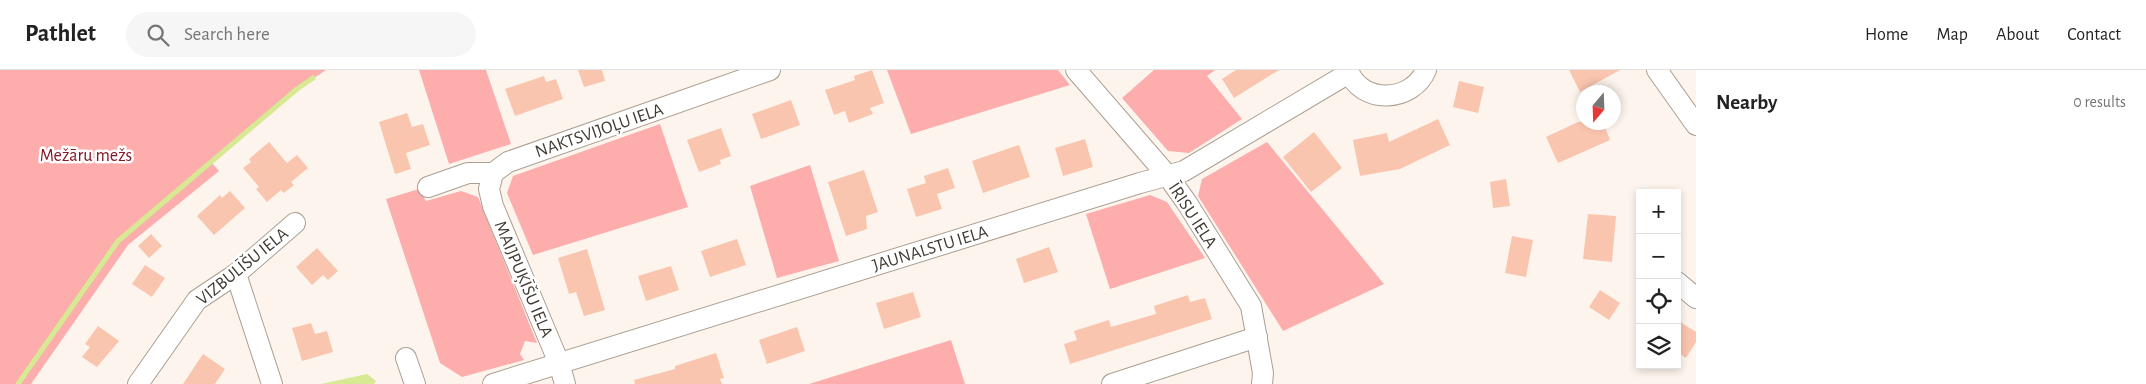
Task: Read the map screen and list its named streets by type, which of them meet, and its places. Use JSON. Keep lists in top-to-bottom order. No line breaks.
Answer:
{"streets":{"street":["NAKTSVIJOĻU IELA","ĪRISU IELA","JAUNALSTU IELA","VIZBULĪŠU IELA","MAIJPUĶĪŠU IELA"]},"crossings":[["NAKTSVIJOĻU IELA","MAIJPUĶĪŠU IELA"],["ĪRISU IELA","JAUNALSTU IELA"],["JAUNALSTU IELA","MAIJPUĶĪŠU IELA"]],"parks":["Mežāru mežs"],"north":"bottom","page":{"header":"Pathlet","search":"Search here","nav":["Home","Map","About","Contact"],"heading":["Nearby","0 results"],"map_buttons":["+","−"]}}
